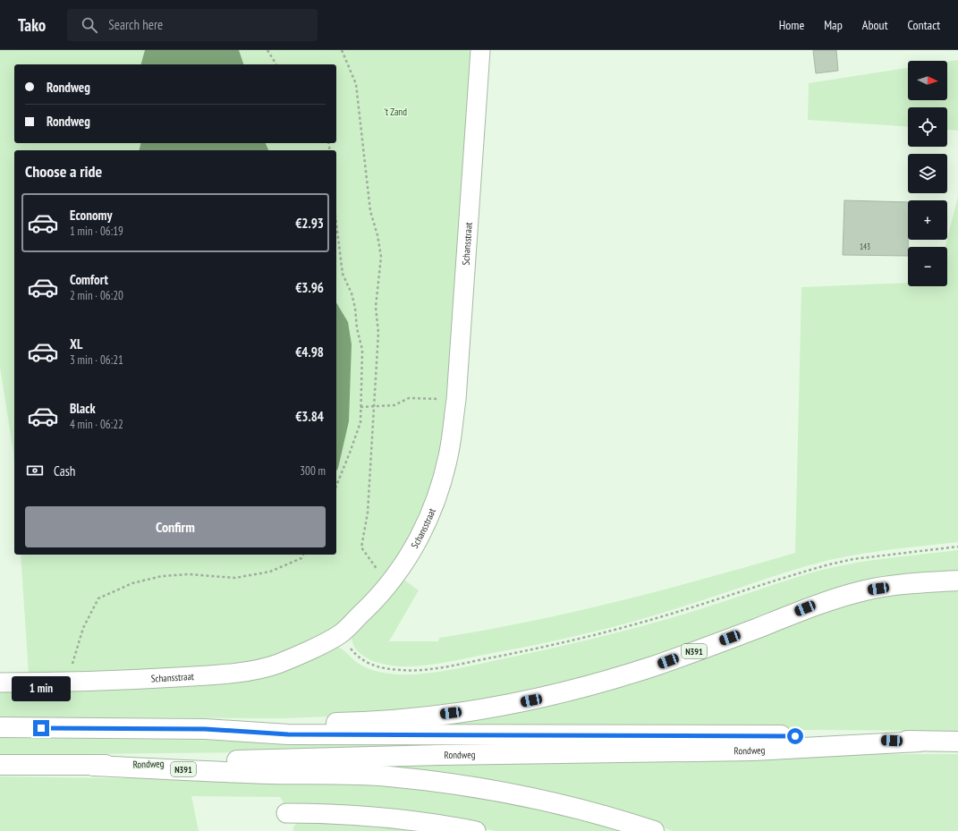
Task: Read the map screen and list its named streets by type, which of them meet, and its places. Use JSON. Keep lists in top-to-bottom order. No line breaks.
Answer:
{"streets":{"main road":["N391","Rondweg"],"street":["Schansstraat"]},"crossings":[["N391","Rondweg"]],"parks":["'t Zand"],"house_numbers":["143"],"north":"right","page":{"header":"Tako","search":"Search here","nav":["Home","Map","About","Contact"],"map_buttons":["+","−"],"banner":["Rondweg","Rondweg"],"heading":"Choose a ride","list":[{"name":"Economy","note":"1 min · 06:19","value":"€2.93"},{"name":"Comfort","note":"2 min · 06:20","value":"€3.96"},{"name":"XL","note":"3 min · 06:21","value":"€4.98"},{"name":"Black","note":"4 min · 06:22","value":"€3.84"}],"pay":["Cash","300 m"],"buttons":"Confirm","bubble":"1 min"}}
